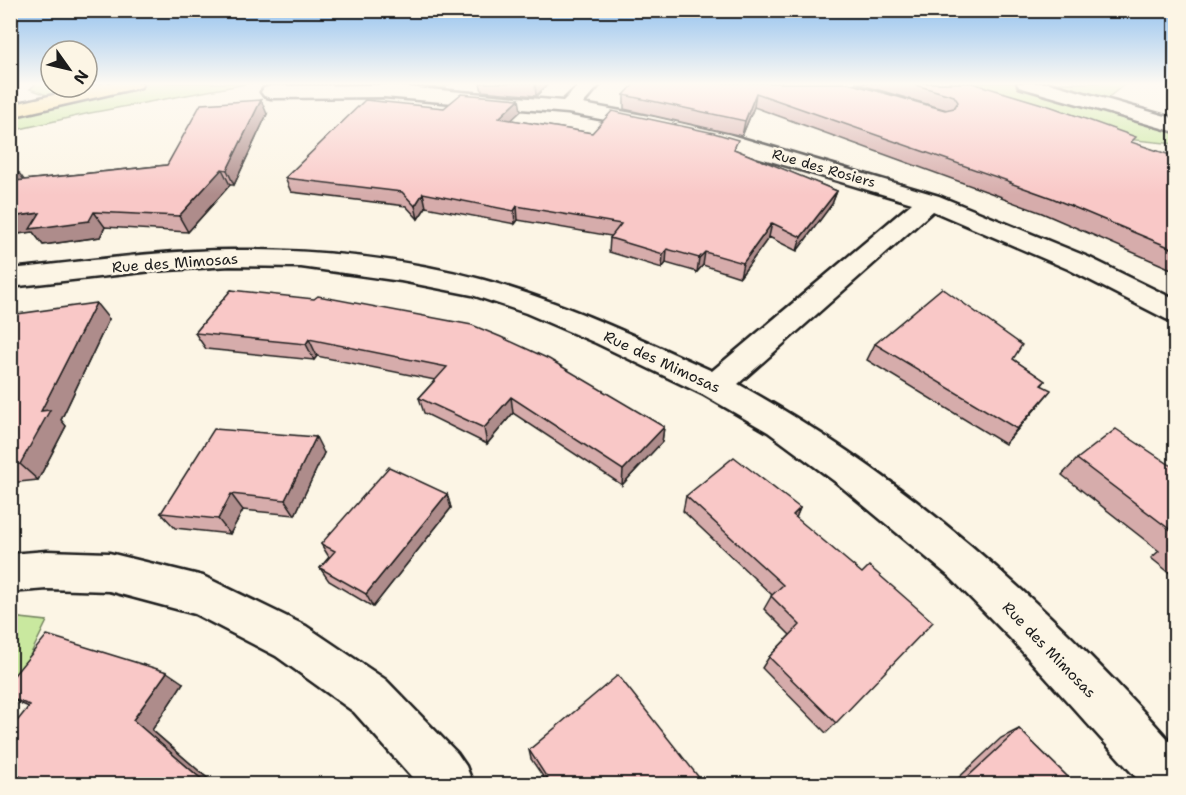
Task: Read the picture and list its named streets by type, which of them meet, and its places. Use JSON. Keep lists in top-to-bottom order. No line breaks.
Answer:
{"streets":{"street":["Rue des Rosiers","Rue des Mimosas"]},"north":"bottom right"}
